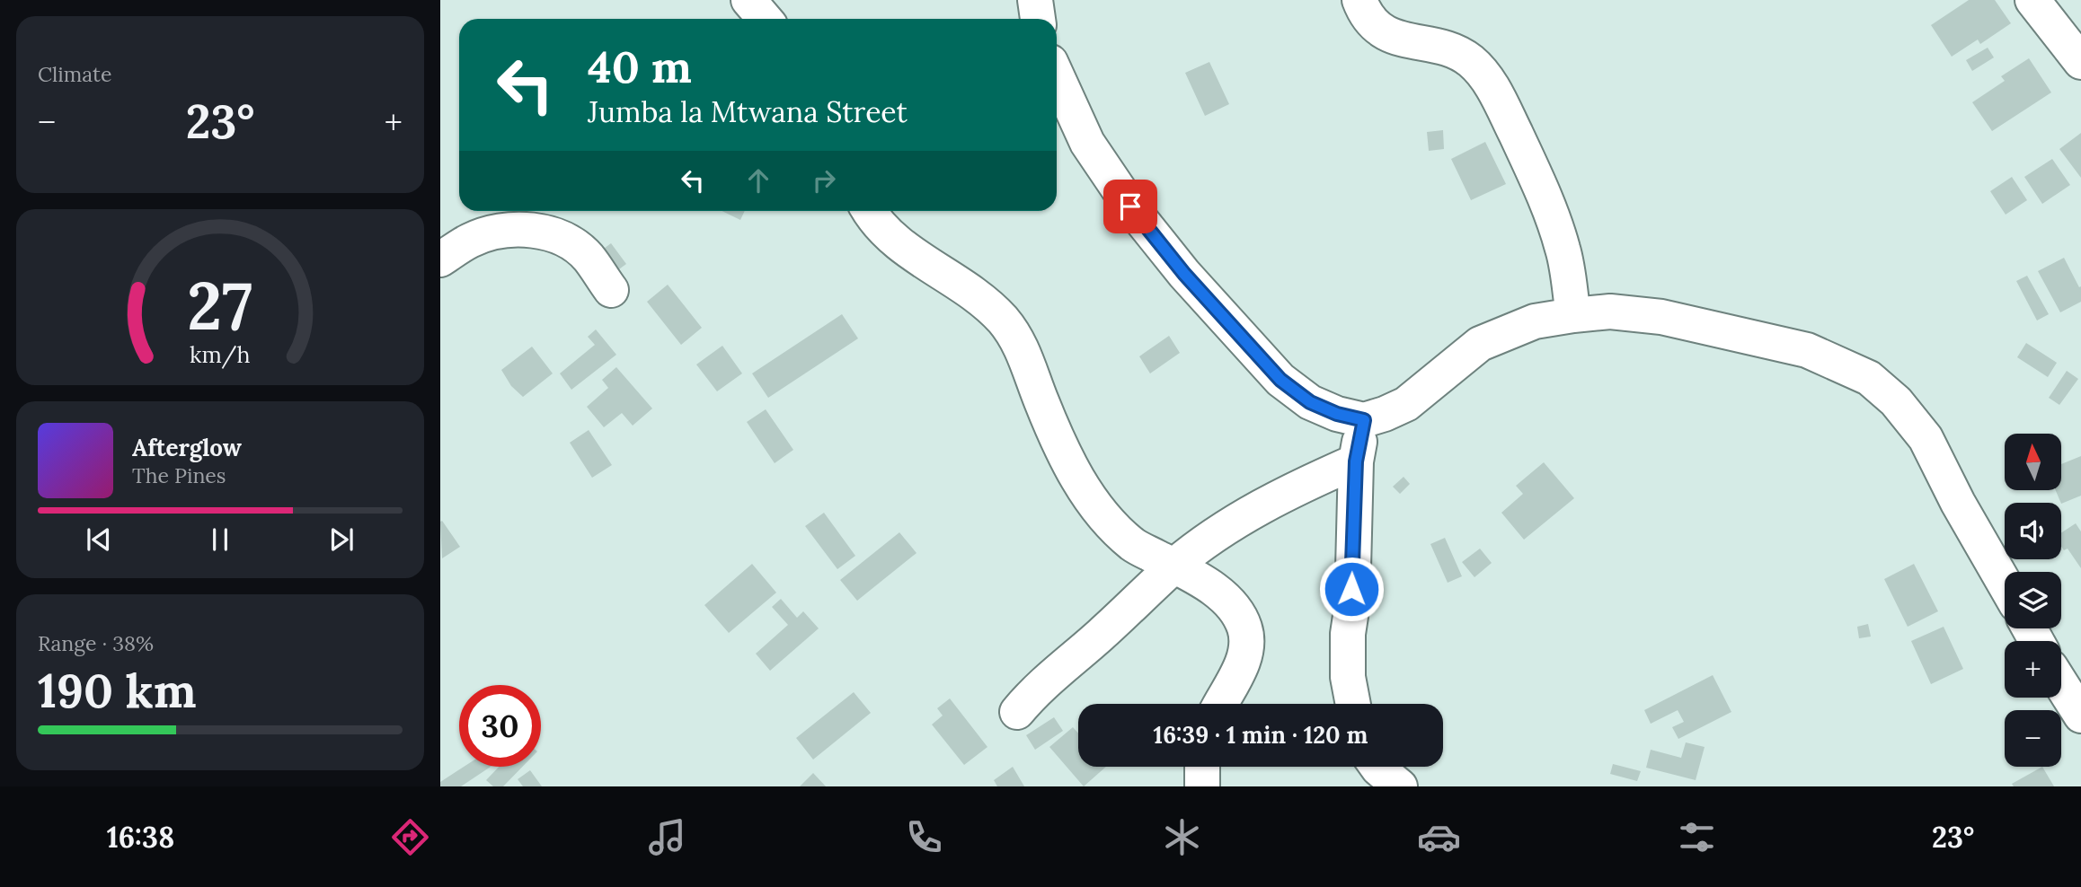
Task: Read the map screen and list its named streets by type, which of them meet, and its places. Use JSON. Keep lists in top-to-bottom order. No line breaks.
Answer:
{"north":"top","page":{"tile":["Climate",["Range · 38%","190 km"]],"turn":["40 m","Jumba la Mtwana Street"],"heat":["−","23°","+"],"song":["Afterglow","The Pines"],"map_buttons":["+","−"],"limit":"30","trip":"16:39 · 1 min · 120 m","tabs":["16:38","23°"],"gauge":["27","km/h"]}}
